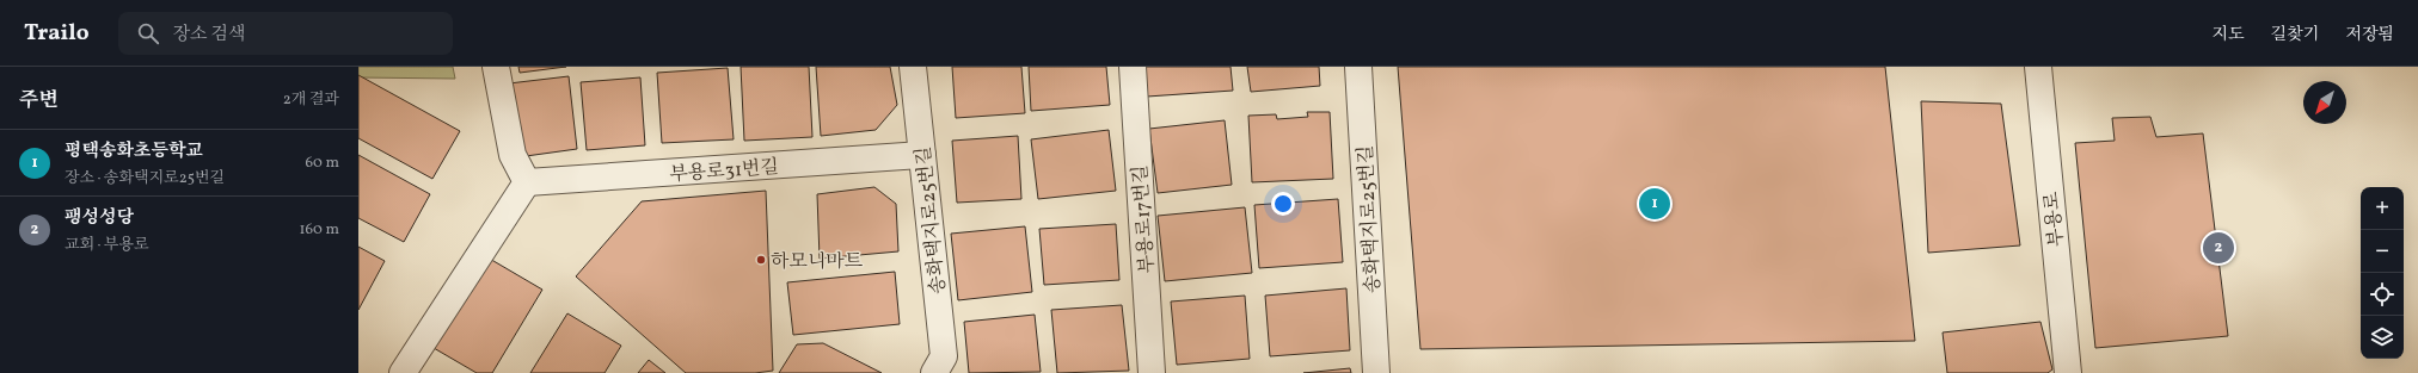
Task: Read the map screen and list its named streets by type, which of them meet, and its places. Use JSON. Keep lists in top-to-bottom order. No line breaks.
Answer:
{"streets":{"street":["부용로31번길","부용로17번길","송화택지로25번길","부용로"]},"crossings":[["부용로31번길","송화택지로25번길"]],"places":["하모니마트"],"north":"bottom left","page":{"header":"Trailo","search":"장소 검색","nav":["지도","길찾기","저장됨"],"heading":["주변","2개 결과"],"list":[{"mark":"1","name":"평택송화초등학교","note":"장소 · 송화택지로25번길","value":"60 m"},{"mark":"2","name":"팽성성당","note":"교회 · 부용로","value":"160 m"}],"pins":["1","2"],"map_buttons":["+","−"]}}
